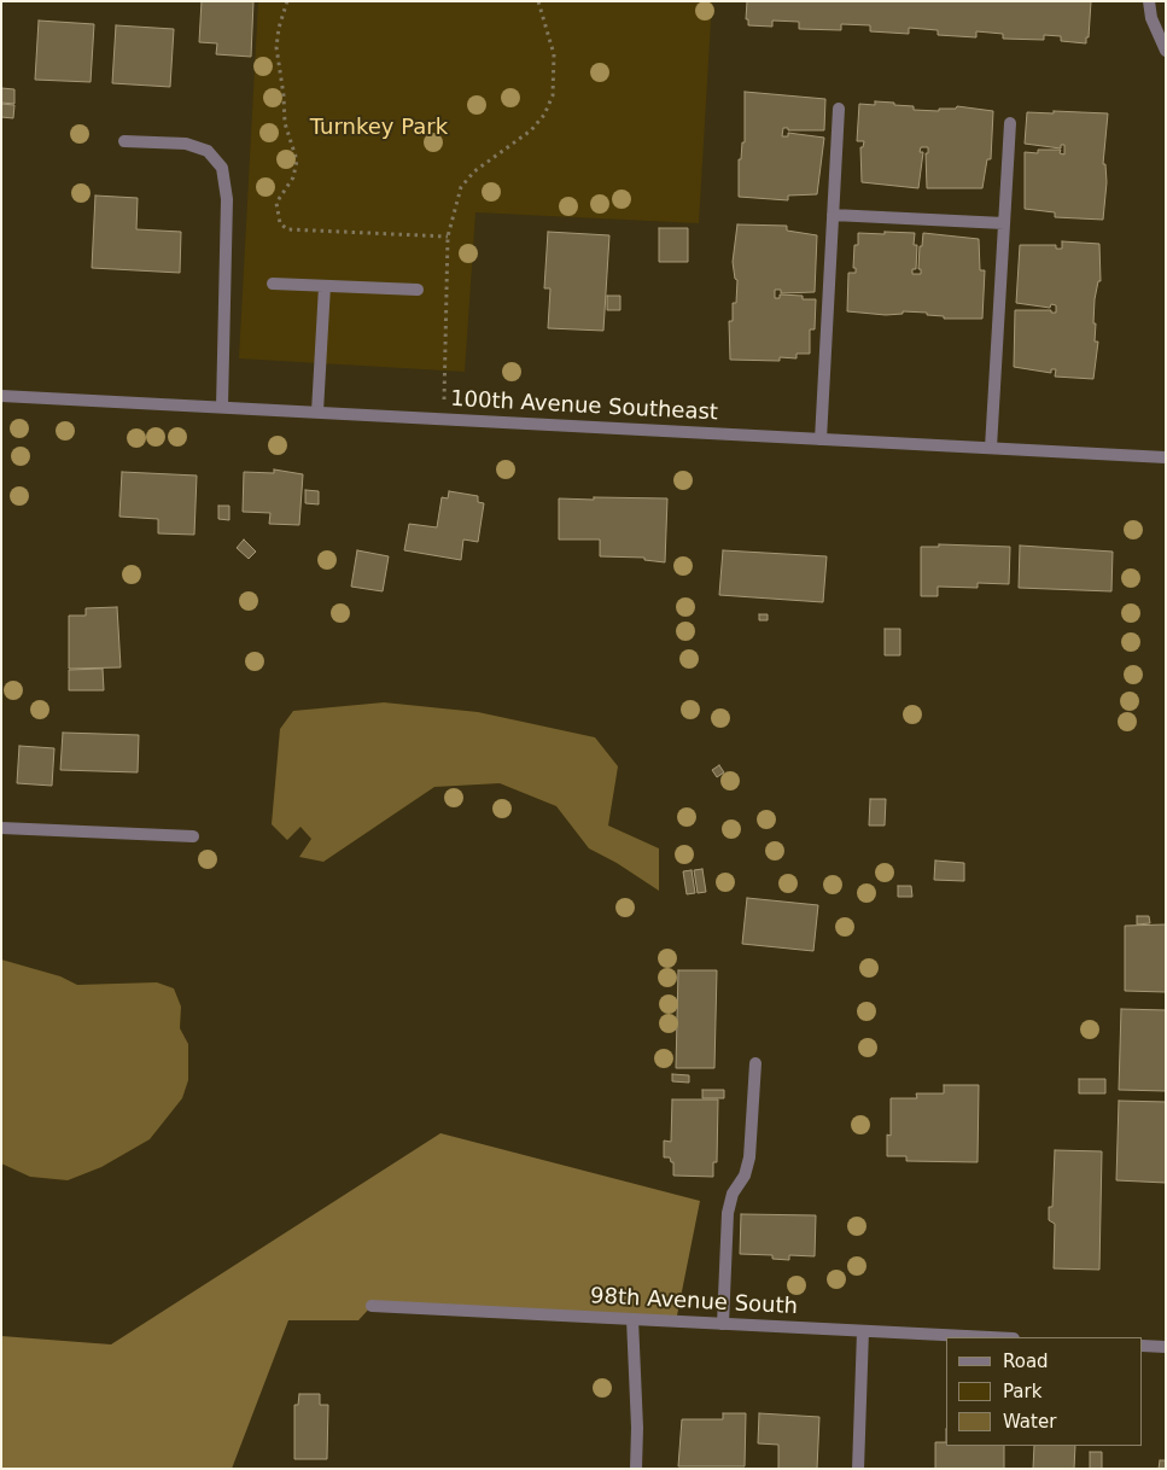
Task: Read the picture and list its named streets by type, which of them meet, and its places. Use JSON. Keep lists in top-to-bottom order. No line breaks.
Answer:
{"streets":{"street":["100th Avenue Southeast","98th Avenue South"]},"parks":["Turnkey Park"],"legend":["Road","Park","Water"]}
